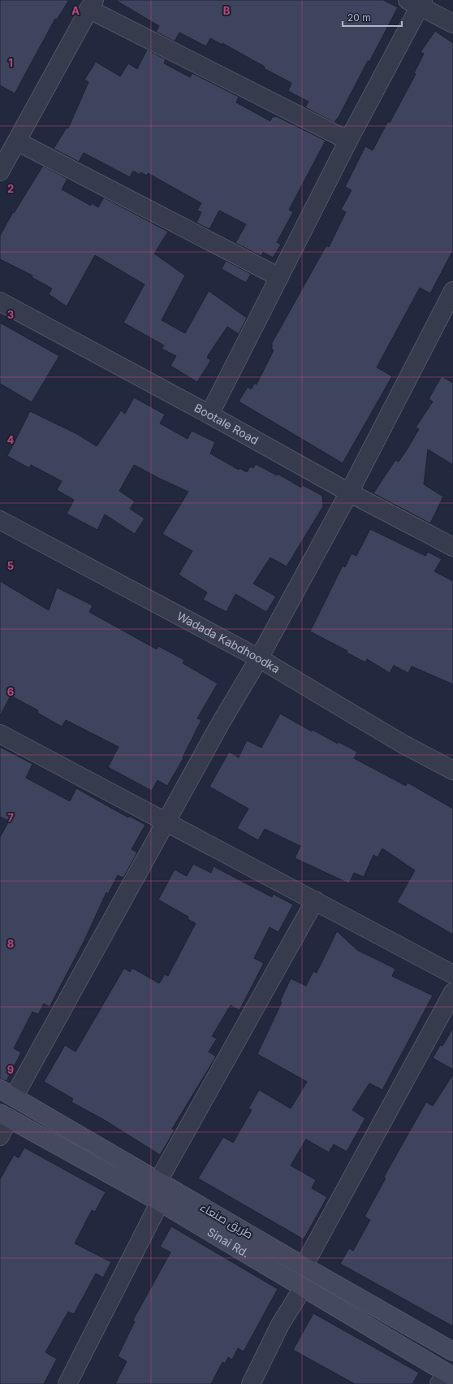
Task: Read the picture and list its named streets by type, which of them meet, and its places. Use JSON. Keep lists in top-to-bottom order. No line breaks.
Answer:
{"streets":{"main road":["طريق صنعاء","Sinai Rd."],"street":["Bootale Road","Wadada Kabdhoodka"]},"scale_bar":"20 m","grid":{"columns":["A","B"],"rows":["1","2","3","4","5","6","7","8","9"]}}
